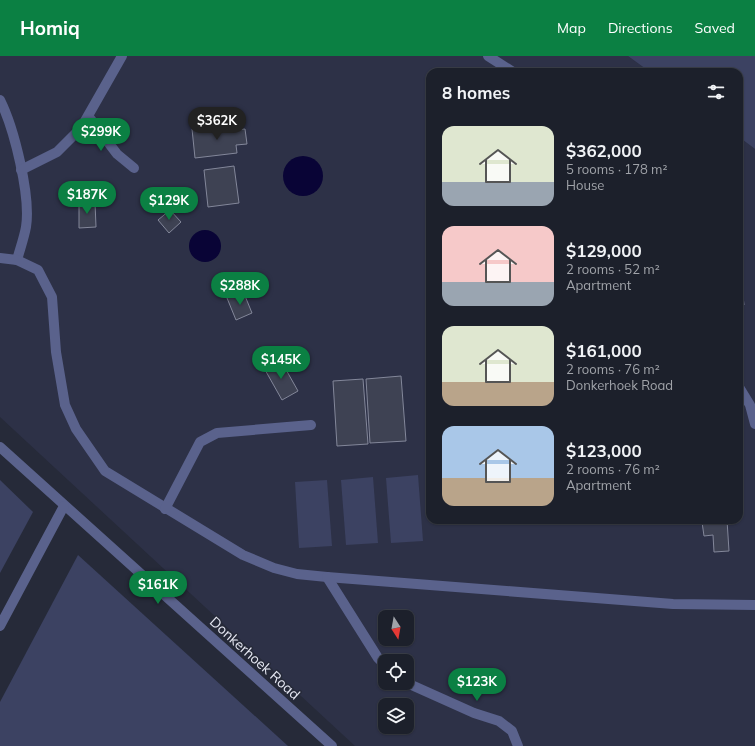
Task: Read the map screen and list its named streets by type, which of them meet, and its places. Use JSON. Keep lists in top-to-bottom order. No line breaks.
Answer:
{"streets":{"street":["Donkerhoek Road"]},"north":"bottom","page":{"header":"Homiq","nav":["Map","Directions","Saved"],"heading":"8 homes","price":["$362K","$299K","$187K","$129K","$288K","$145K","$161K","$123K"],"list":[{"name":"$362,000","note":"5 rooms · 178 m² · House"},{"name":"$129,000","note":"2 rooms · 52 m² · Apartment"},{"name":"$161,000","note":"2 rooms · 76 m² · Donkerhoek Road"},{"name":"$123,000","note":"2 rooms · 76 m² · Apartment"}]}}
